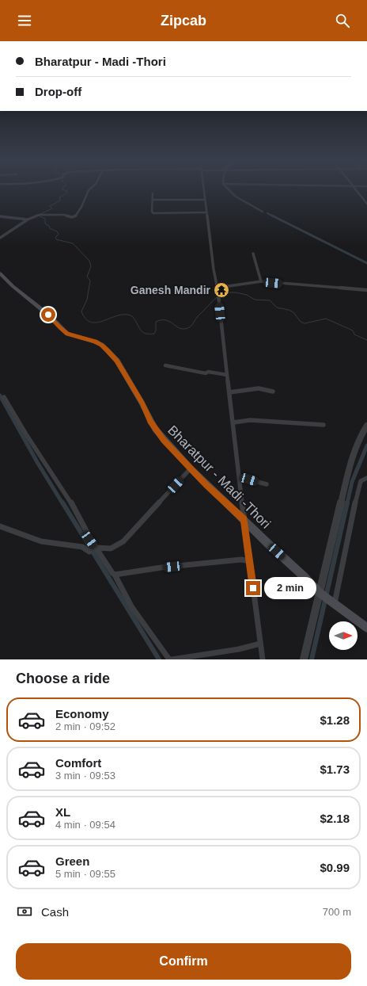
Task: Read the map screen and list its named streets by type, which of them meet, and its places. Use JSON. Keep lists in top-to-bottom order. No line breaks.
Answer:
{"streets":{"main road":["Bharatpur - Madi -Thori"]},"places":{"temple":["Ganesh Mandir"]},"north":"right","page":{"header":"Zipcab","banner":["Bharatpur - Madi -Thori","Drop-off"],"bubble":"2 min","heading":"Choose a ride","list":[{"name":"Economy","note":"2 min · 09:52","value":"$1.28"},{"name":"Comfort","note":"3 min · 09:53","value":"$1.73"},{"name":"XL","note":"4 min · 09:54","value":"$2.18"},{"name":"Green","note":"5 min · 09:55","value":"$0.99"}],"pay":["Cash","700 m"],"buttons":"Confirm"}}
